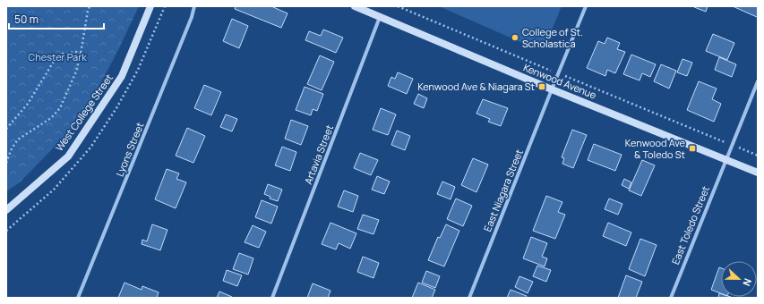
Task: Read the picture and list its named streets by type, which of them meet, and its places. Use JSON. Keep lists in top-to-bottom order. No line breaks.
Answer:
{"streets":{"street":["Kenwood Avenue","West College Street","Lyons Street","Artavia Street","East Niagara Street","East Toledo Street"]},"crossings":[["Kenwood Avenue","Artavia Street"],["Kenwood Avenue","East Niagara Street"],["Kenwood Avenue","East Toledo Street"]],"parks":["Chester Park"],"places":{"other":["College of St. Scholastica"],"transit":["Kenwood Ave & Niagara St","Kenwood Ave & Toledo St"]},"scale_bar":"50 m","north":"right"}
